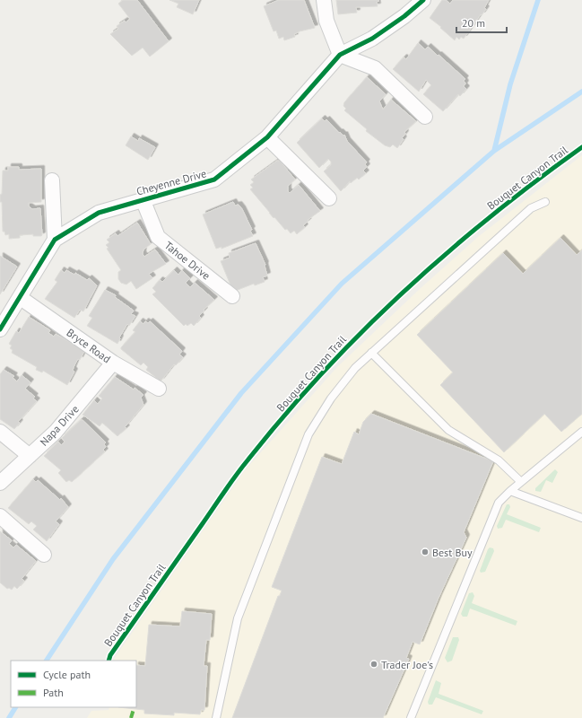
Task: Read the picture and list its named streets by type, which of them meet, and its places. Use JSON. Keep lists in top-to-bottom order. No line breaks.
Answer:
{"streets":{"street":["Cheyenne Drive","Tahoe Drive","Bryce Road","Napa Drive"],"cycle path":["Bouquet Canyon Trail"]},"crossings":[["Cheyenne Drive","Tahoe Drive"],["Cheyenne Drive","Bryce Road"],["Bryce Road","Napa Drive"]],"places":["Best Buy","Trader Joe's"],"legend":["Cycle path","Path"],"scale_bar":"20 m"}
